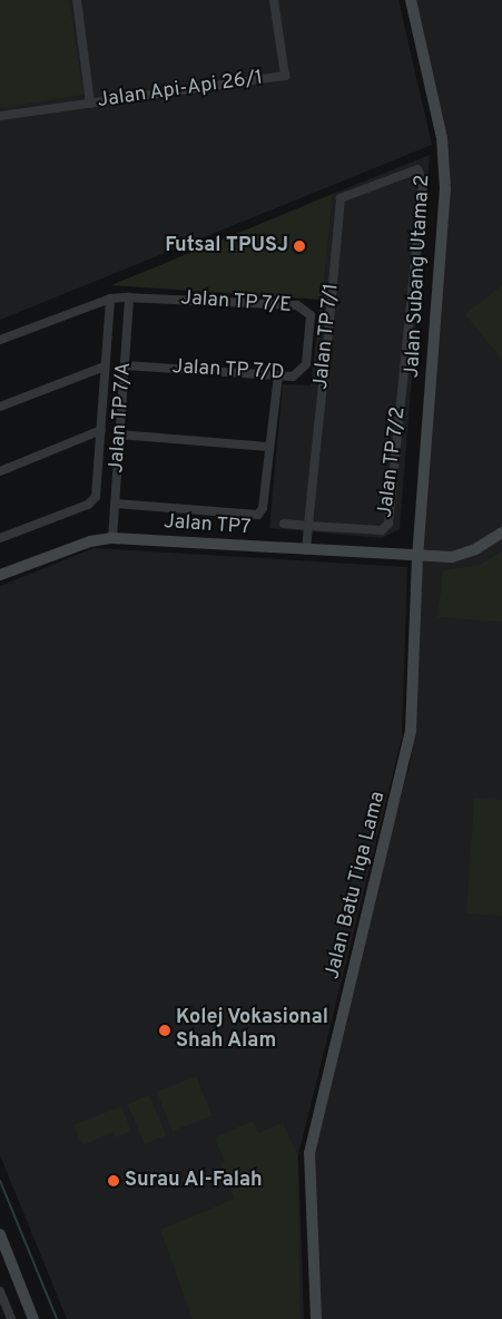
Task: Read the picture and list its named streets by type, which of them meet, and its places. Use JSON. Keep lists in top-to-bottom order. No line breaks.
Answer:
{"streets":{"main road":["Jalan Subang Utama 2","Jalan TP7","Jalan Batu Tiga Lama"],"street":["Jalan Api-Api 26/1","Jalan TP 7/E","Jalan TP 7/1","Jalan TP 7/D","Jalan TP 7/A","Jalan TP 7/2"]},"crossings":[["Jalan Subang Utama 2","Jalan TP7"],["Jalan Subang Utama 2","Jalan Batu Tiga Lama"],["Jalan TP 7/E","Jalan TP 7/D"],["Jalan TP 7/E","Jalan TP 7/A"],["Jalan TP 7/1","Jalan TP 7/2"],["Jalan TP 7/1","Jalan TP7"],["Jalan TP 7/D","Jalan TP 7/A"],["Jalan TP 7/A","Jalan TP7"],["Jalan TP7","Jalan Batu Tiga Lama"]],"places":["Futsal TPUSJ","Kolej Vokasional Shah Alam","Surau Al-Falah"]}
